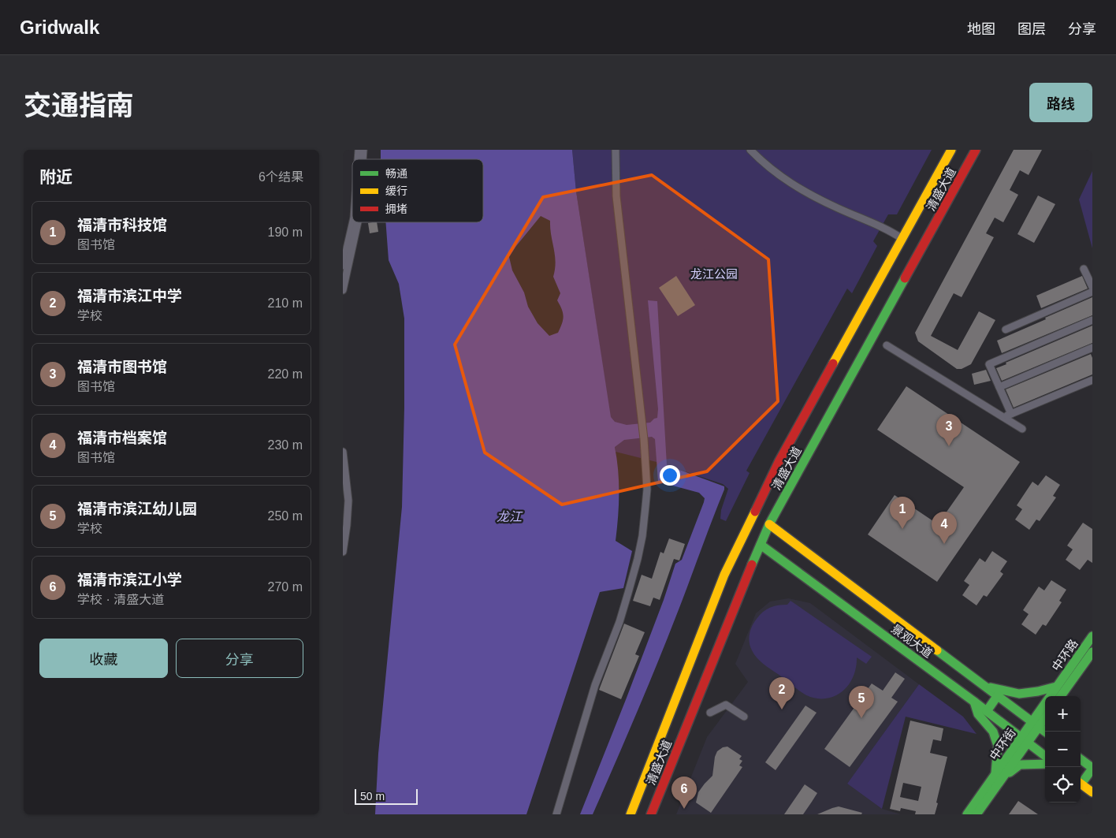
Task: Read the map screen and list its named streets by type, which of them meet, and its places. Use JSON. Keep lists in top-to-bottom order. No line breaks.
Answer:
{"streets":{"main road":["清盛大道","景观大道","中环路","中环街"]},"crossings":[["清盛大道","景观大道"],["景观大道","中环街"],["中环路","中环街"]],"water":["龙江"],"parks":["龙江公园"],"legend":["畅通","缓行","拥堵"],"scale_bar":"50 m","page":{"header":"Gridwalk","nav":["地图","图层","分享"],"title":"交通指南","buttons":["路线",["收藏","分享"]],"heading":["附近","6个结果"],"list":[{"mark":"1","name":"福清市科技馆","note":"图书馆","value":"190 m"},{"mark":"2","name":"福清市滨江中学","note":"学校","value":"210 m"},{"mark":"3","name":"福清市图书馆","note":"图书馆","value":"220 m"},{"mark":"4","name":"福清市档案馆","note":"图书馆","value":"230 m"},{"mark":"5","name":"福清市滨江幼儿园","note":"学校","value":"250 m"},{"mark":"6","name":"福清市滨江小学","note":"学校 · 清盛大道","value":"270 m"}],"pins":["3","1","4","2","5","6"],"map_buttons":["+","−"],"scale":"50 m"}}
